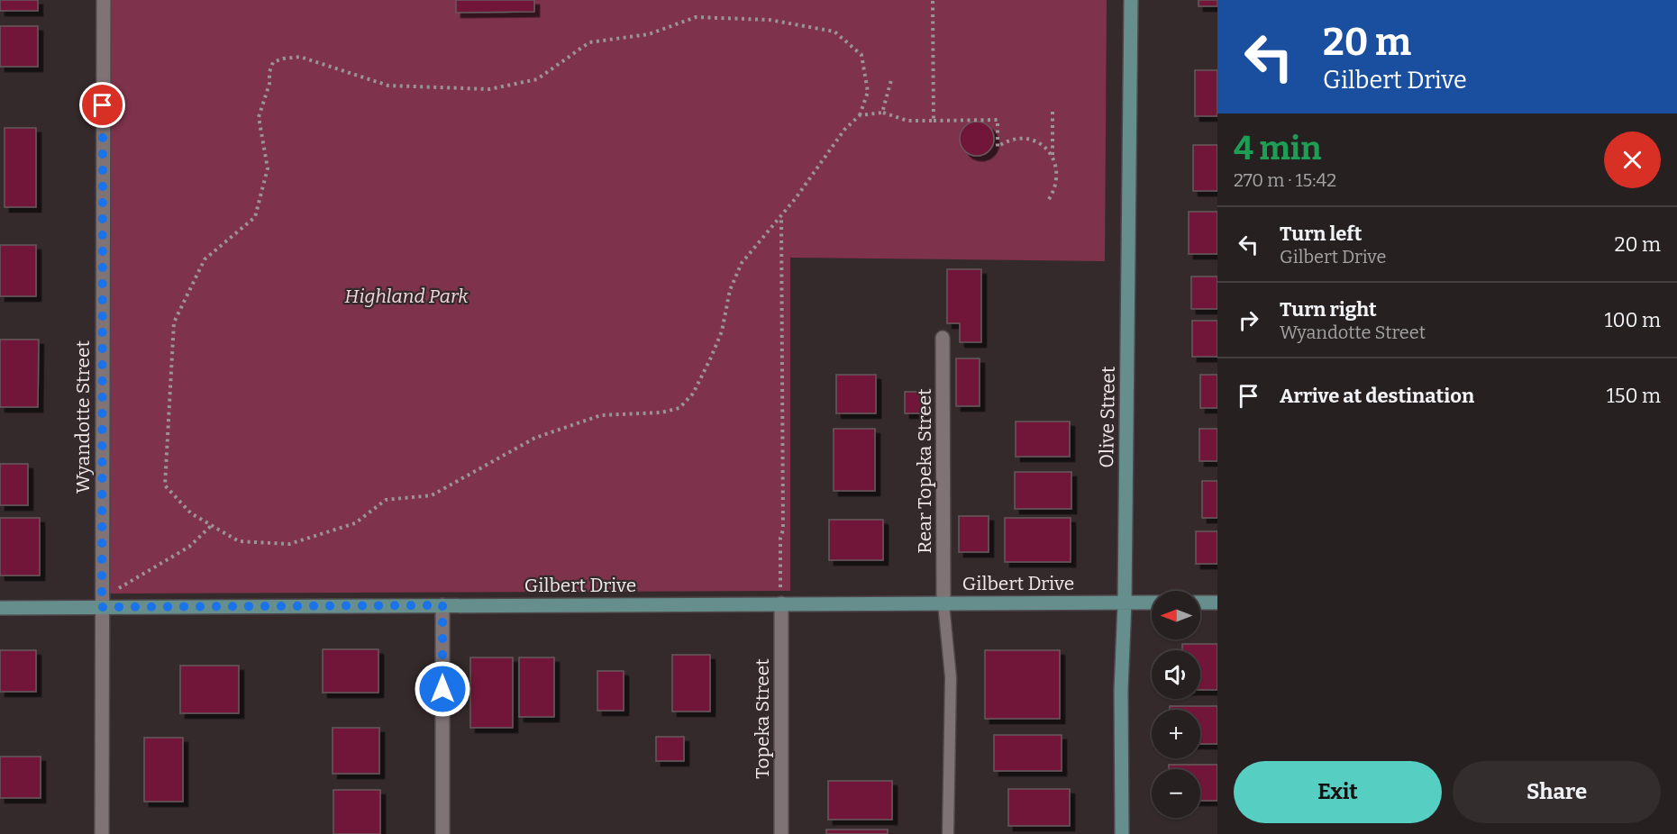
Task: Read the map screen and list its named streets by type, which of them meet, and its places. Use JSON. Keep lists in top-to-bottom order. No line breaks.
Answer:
{"streets":{"street":["Wyandotte Street","Olive Street","Rear Topeka Street","Gilbert Drive","Topeka Street"]},"crossings":[["Wyandotte Street","Gilbert Drive"],["Olive Street","Gilbert Drive"],["Rear Topeka Street","Gilbert Drive"],["Gilbert Drive","Topeka Street"]],"parks":["Highland Park"],"north":"left","page":{"turn":["20 m","Gilbert Drive"],"heading":["4 min","270 m · 15:42"],"list":[{"name":"Turn left","note":"Gilbert Drive","value":"20 m"},{"name":"Turn right","note":"Wyandotte Street","value":"100 m"},{"name":"Arrive at destination","value":"150 m"}],"map_buttons":["+","−"],"buttons":["Exit","Share"]}}
